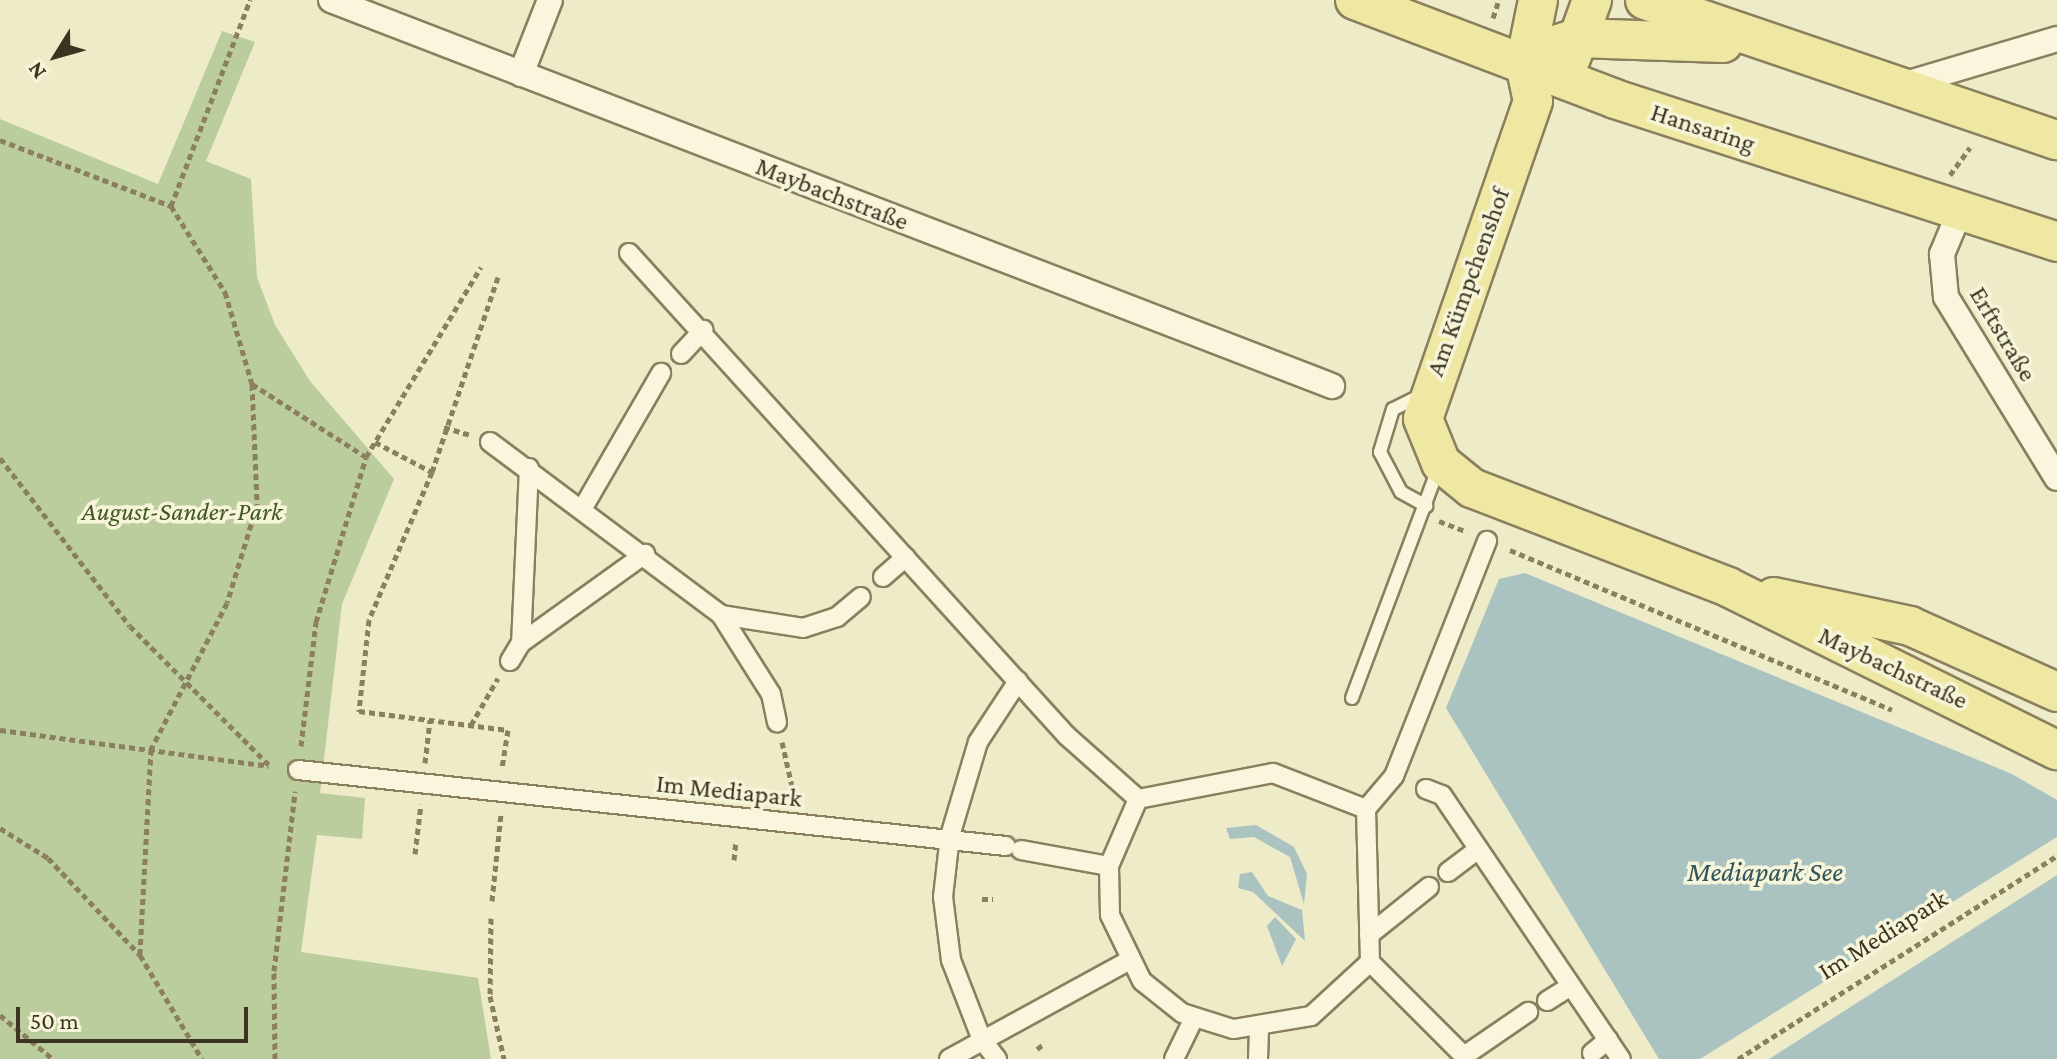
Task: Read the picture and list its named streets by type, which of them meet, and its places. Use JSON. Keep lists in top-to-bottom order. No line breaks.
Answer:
{"streets":{"main road":["Hansaring","Maybachstraße","Am Kümpchenshof"],"street":["Erftstraße","Im Mediapark"]},"crossings":[["Hansaring","Am Kümpchenshof"],["Hansaring","Erftstraße"],["Maybachstraße","Am Kümpchenshof"]],"water":["Mediapark See"],"parks":["August-Sander-Park"],"scale_bar":"50 m","north":"bottom left"}
